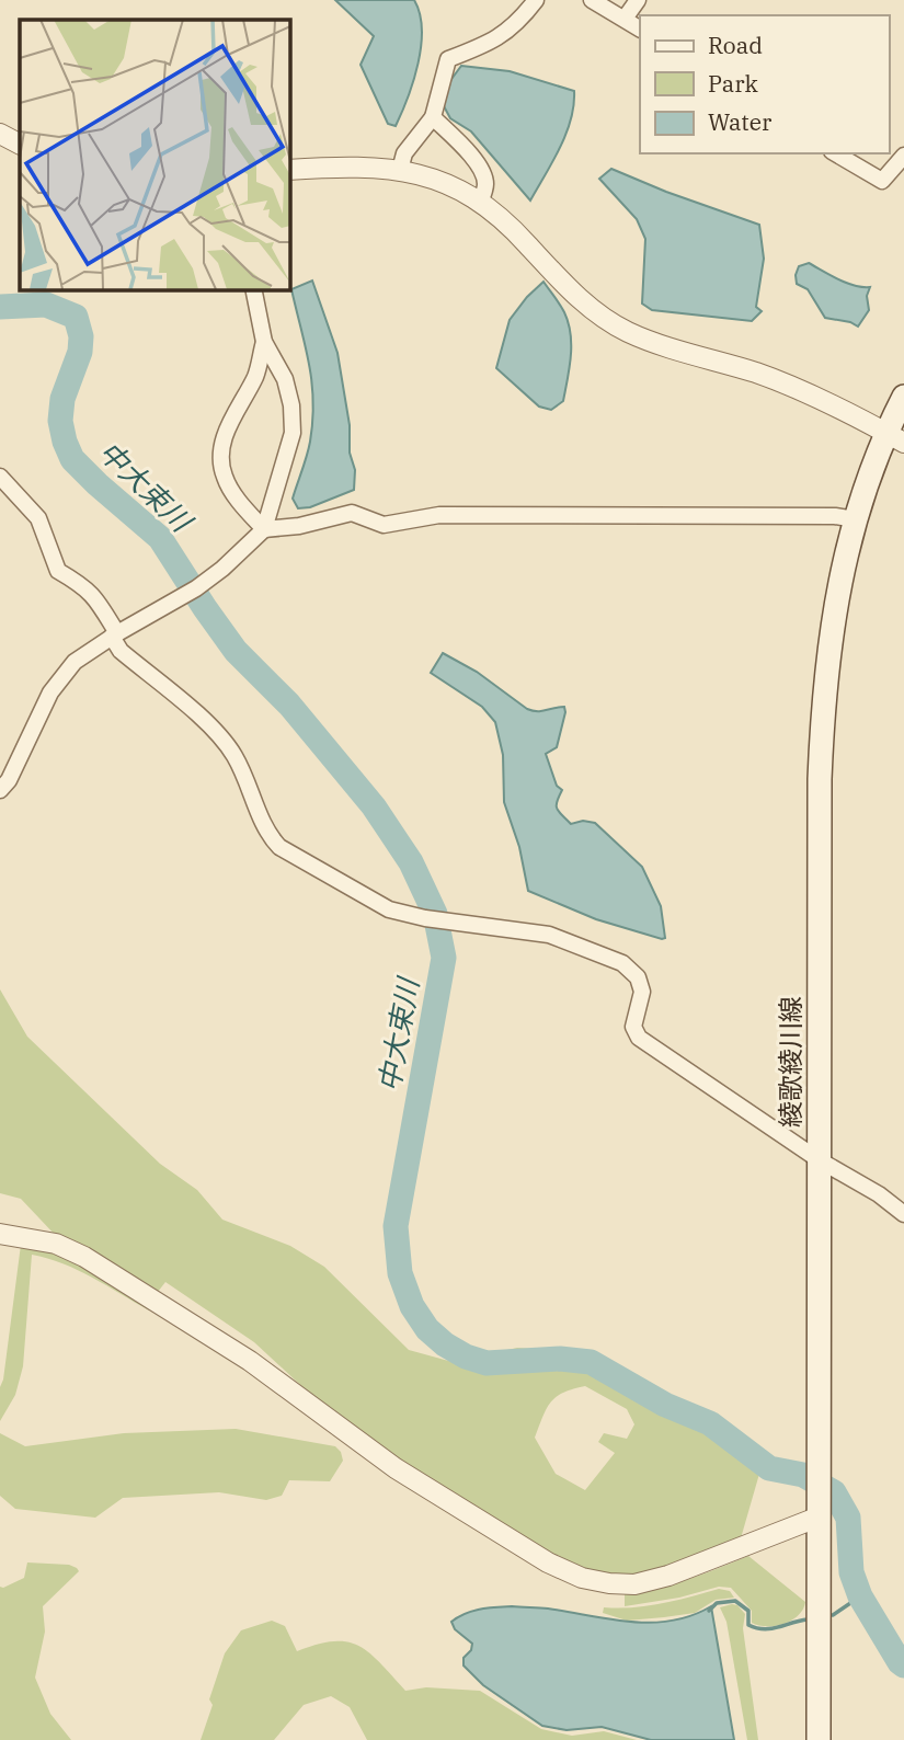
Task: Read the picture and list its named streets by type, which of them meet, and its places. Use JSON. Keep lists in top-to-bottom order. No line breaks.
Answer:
{"streets":{"main road":["綾歌綾川線"]},"water":["中大束川"],"legend":["Road","Park","Water"]}
